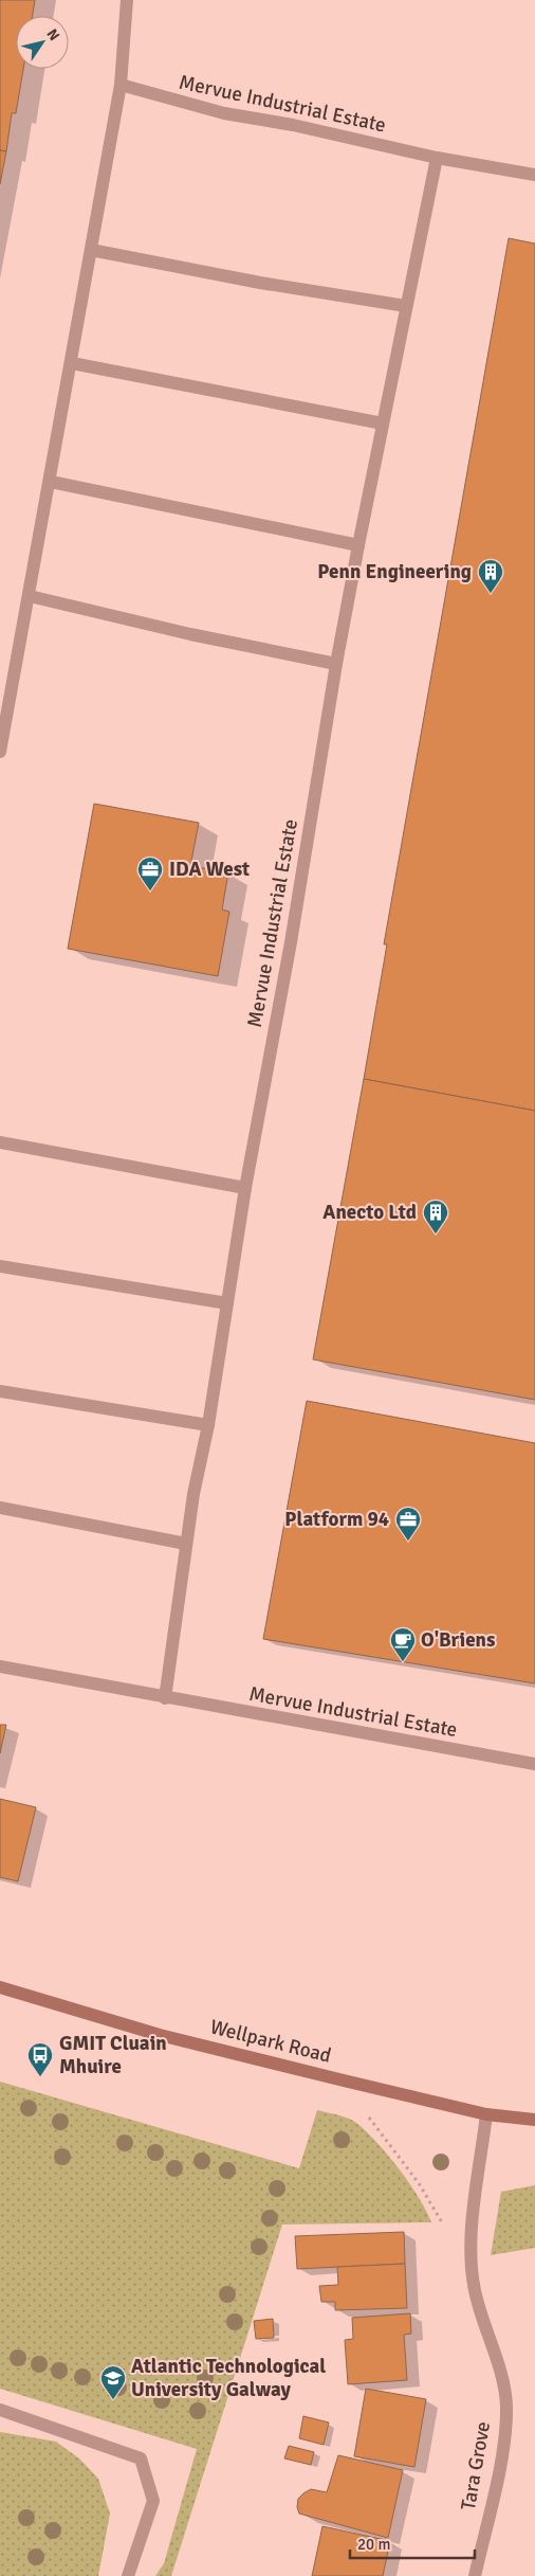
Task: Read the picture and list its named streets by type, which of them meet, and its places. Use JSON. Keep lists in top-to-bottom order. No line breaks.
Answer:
{"streets":{"main road":["Wellpark Road"],"street":["Mervue Industrial Estate","Tara Grove"]},"crossings":[["Wellpark Road","Tara Grove"]],"places":{"building":["Penn Engineering","Anecto Ltd"],"office":["IDA West","Platform 94"],"cafe":["O'Briens"],"bus stop":["GMIT Cluain Mhuire"],"school or university":["Atlantic Technological University Galway"]},"scale_bar":"20 m","north":"top right"}
